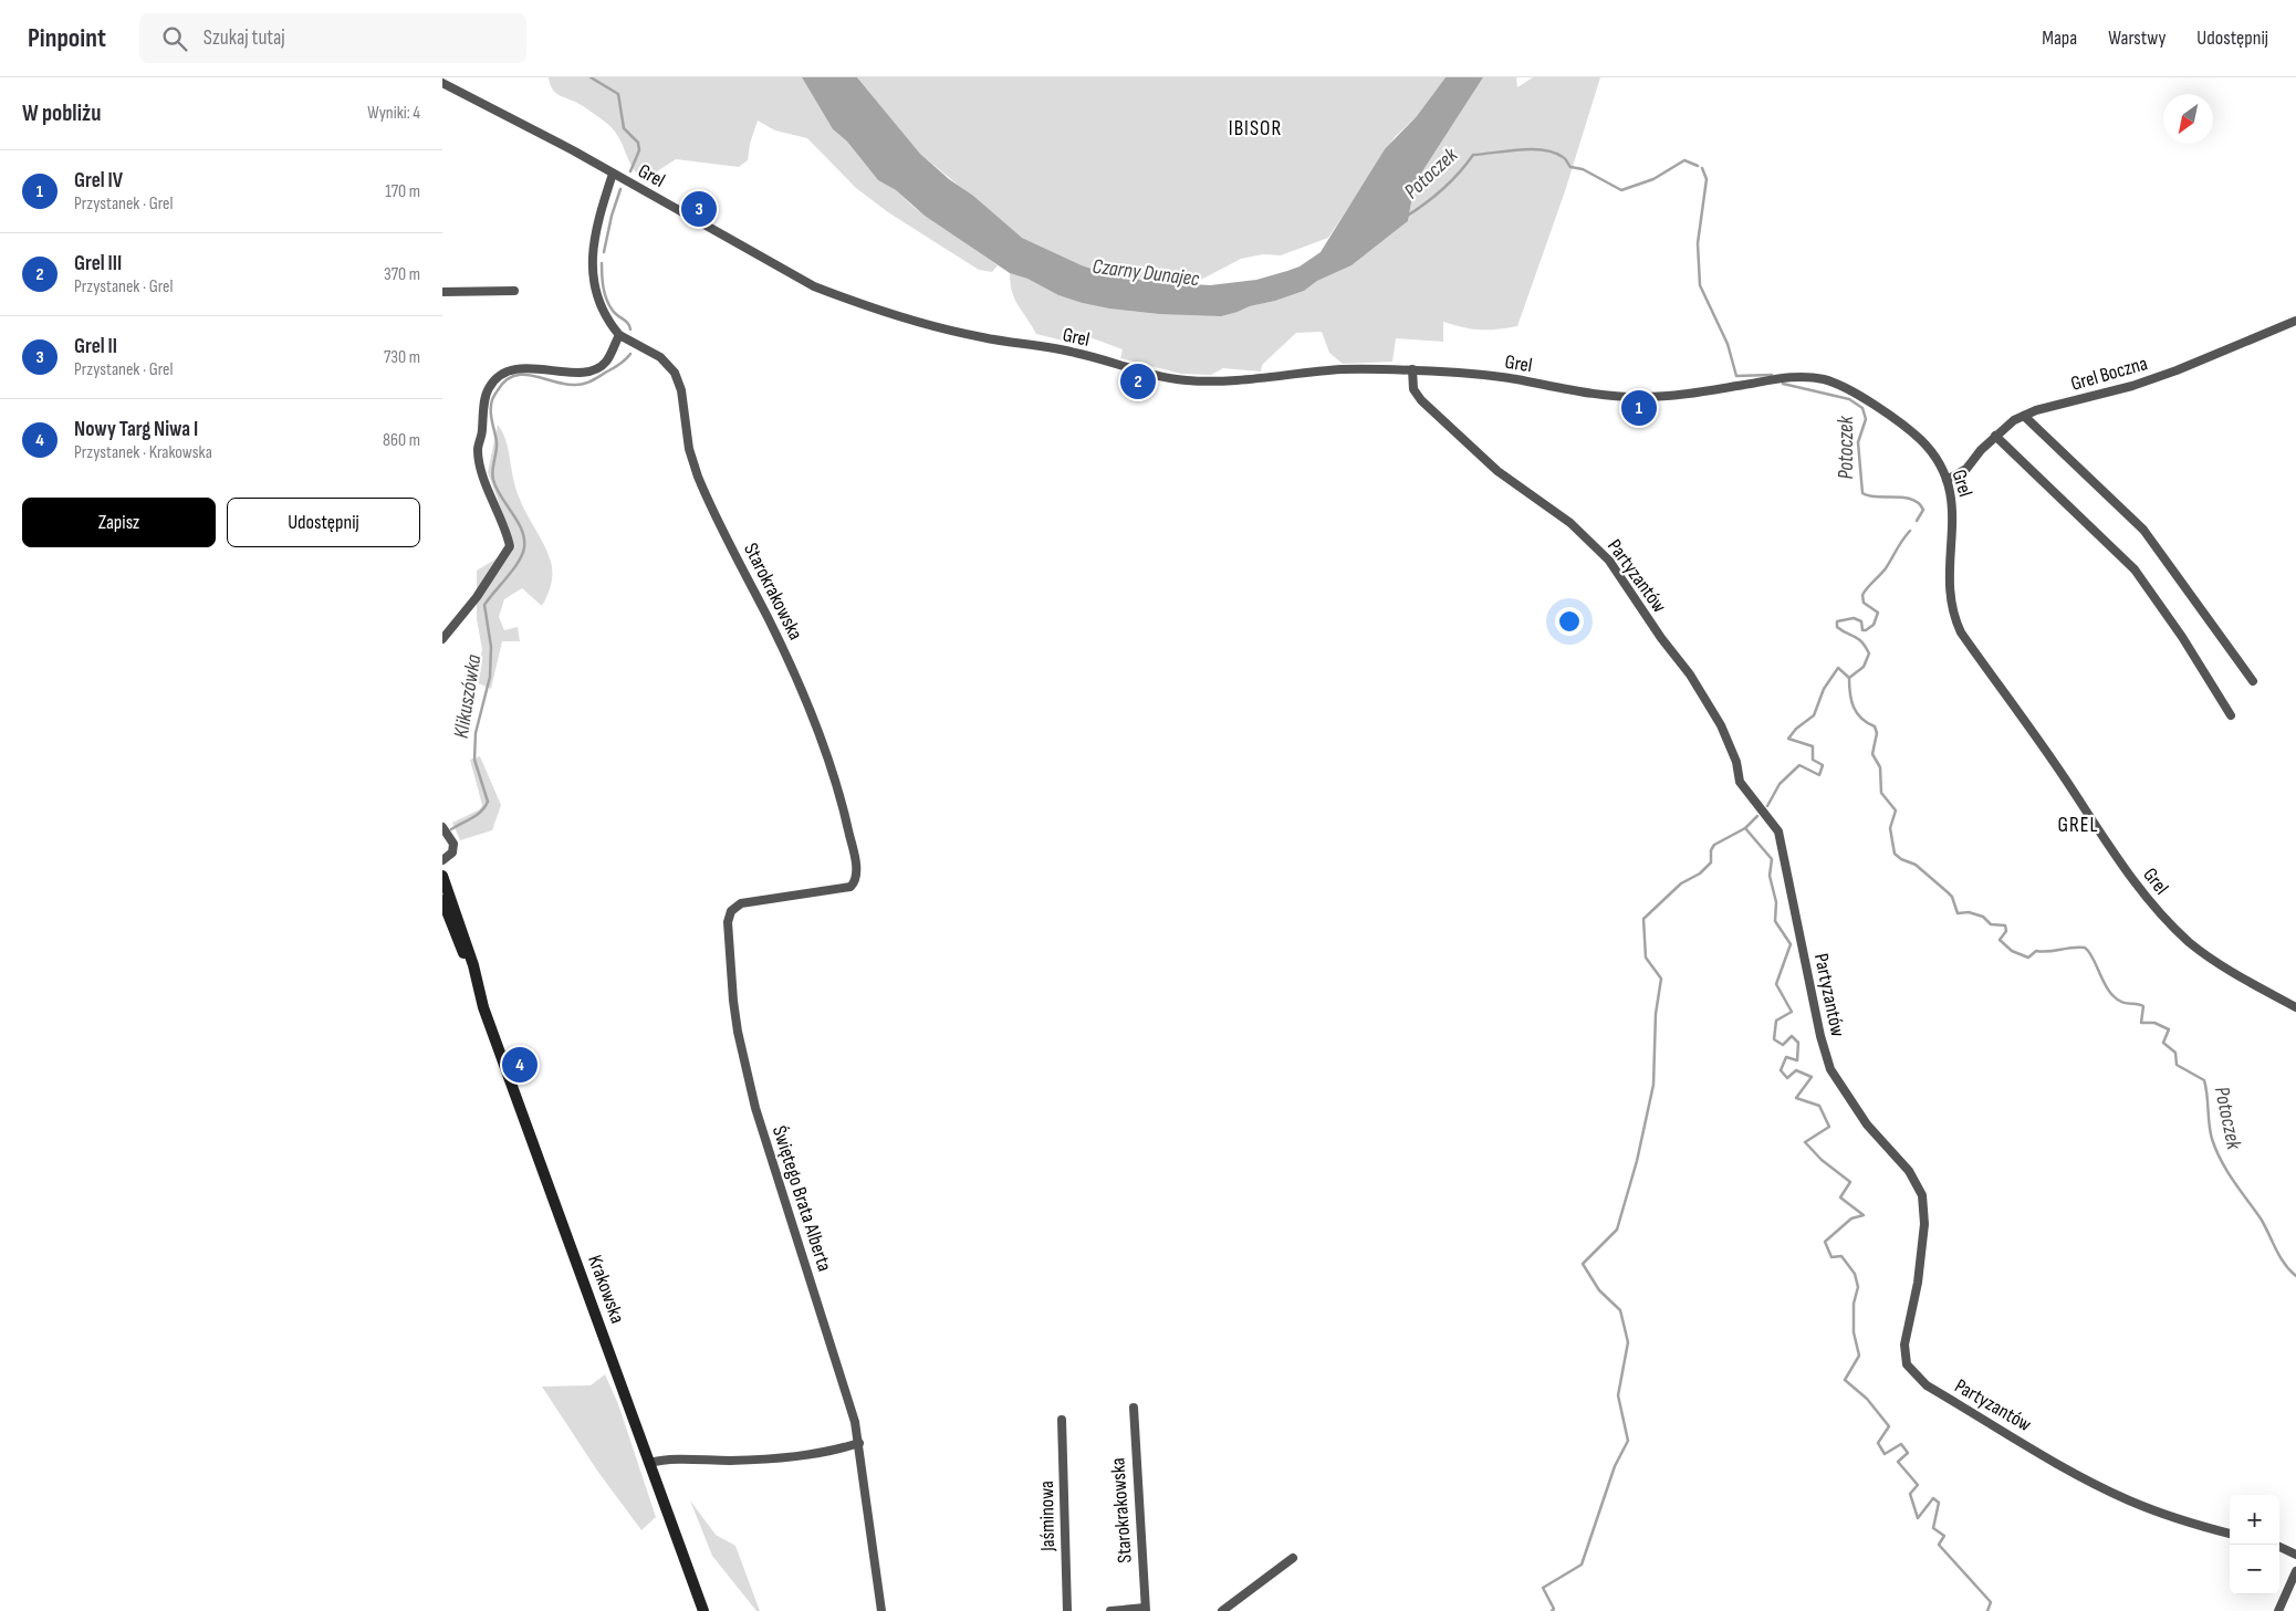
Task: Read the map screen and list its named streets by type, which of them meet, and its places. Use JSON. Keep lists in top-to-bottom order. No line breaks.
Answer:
{"streets":{"main road":["Krakowska"],"street":["Grel","Grel Boczna","Partyzantów","Starokrakowska","Świętego Brata Alberta","Jaśminowa"]},"crossings":[["Grel","Grel Boczna"],["Grel","Partyzantów"],["Grel","Starokrakowska"],["Starokrakowska","Świętego Brata Alberta"]],"districts":["IBISOR","GREL"],"water":["Potoczek","Czarny Dunajec","Klikuszówka"],"north":"bottom left","page":{"header":"Pinpoint","search":"Szukaj tutaj","nav":["Mapa","Warstwy","Udostępnij"],"heading":["W pobliżu","Wyniki: 4"],"list":[{"mark":"1","name":"Grel IV","note":"Przystanek · Grel","value":"170 m"},{"mark":"2","name":"Grel III","note":"Przystanek · Grel","value":"370 m"},{"mark":"3","name":"Grel II","note":"Przystanek · Grel","value":"730 m"},{"mark":"4","name":"Nowy Targ Niwa I","note":"Przystanek · Krakowska","value":"860 m"}],"pins":["3","2","1","4"],"buttons":["Zapisz","Udostępnij"],"map_buttons":["+","−"]}}
